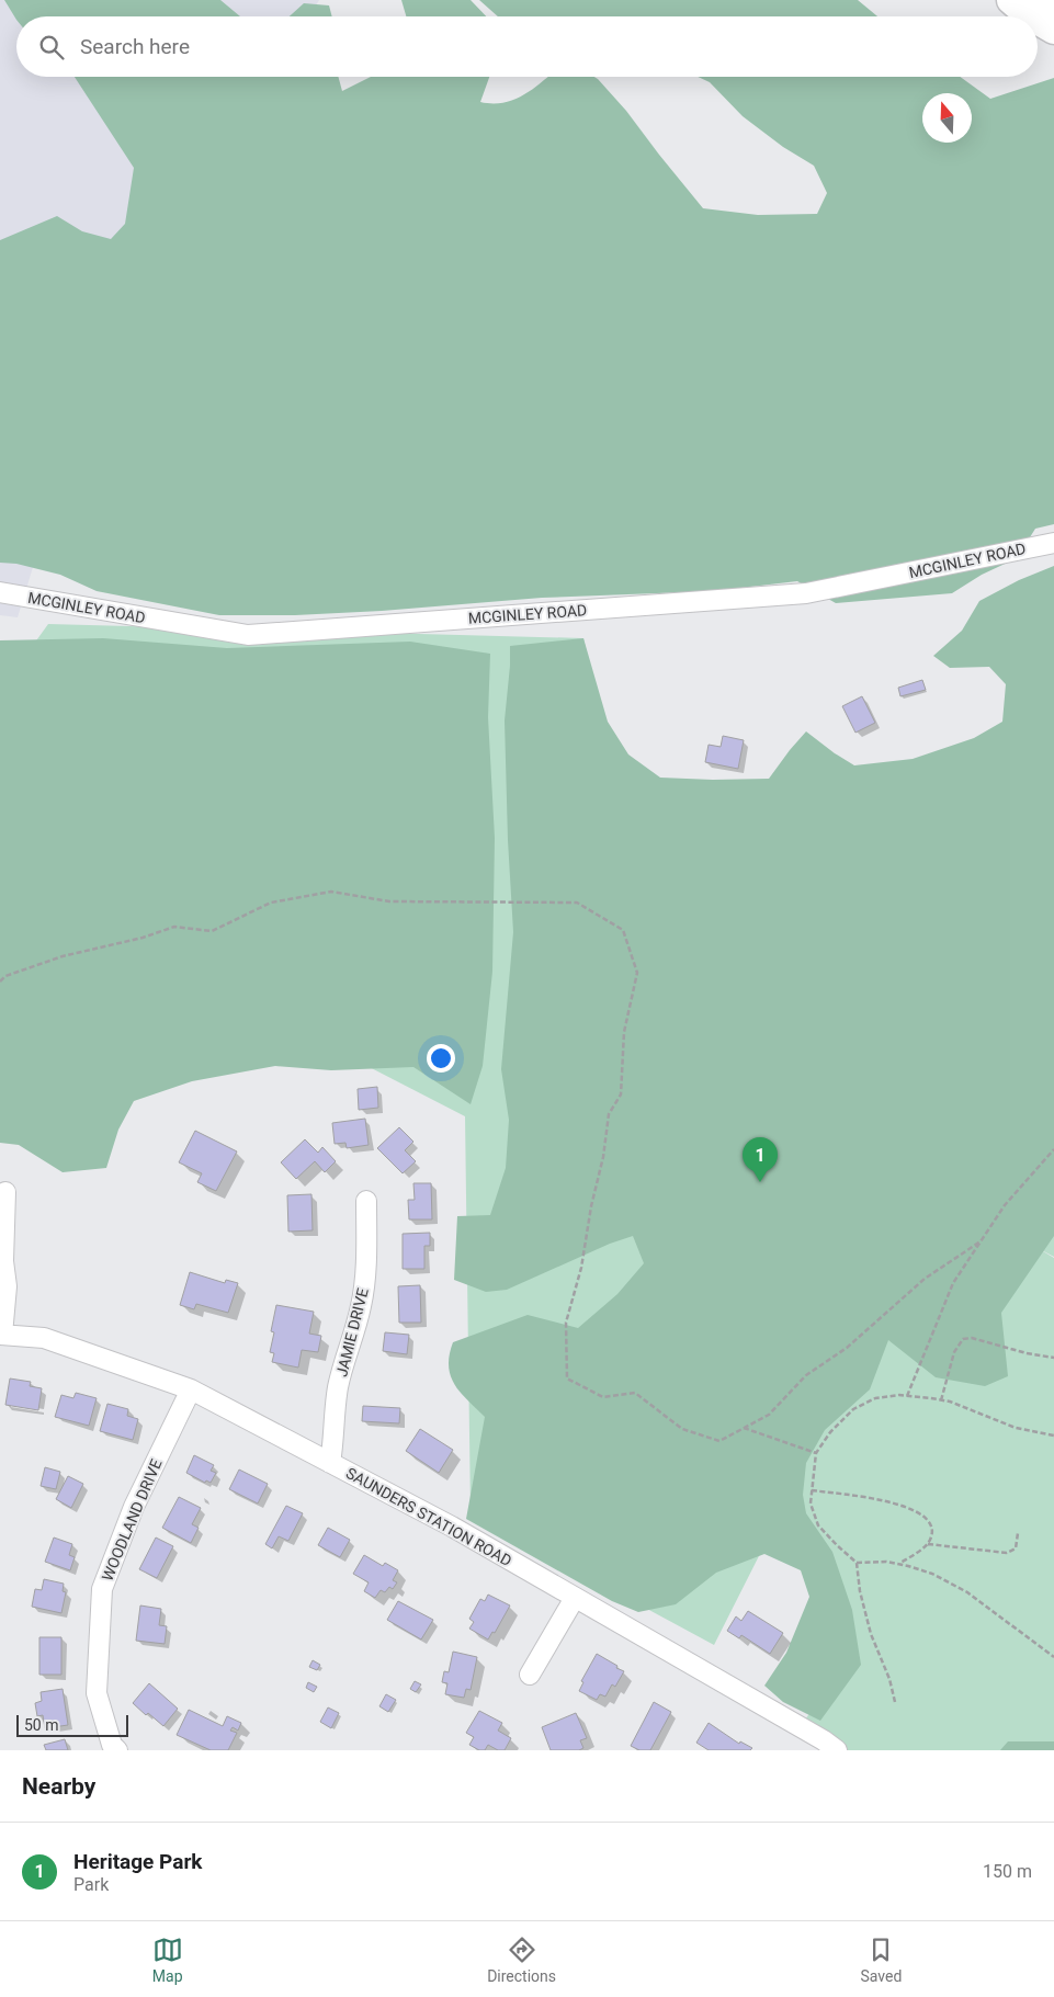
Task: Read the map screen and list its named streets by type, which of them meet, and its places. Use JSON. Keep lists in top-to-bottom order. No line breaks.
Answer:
{"streets":{"street":["MCGINLEY ROAD","JAMIE DRIVE","SAUNDERS STATION ROAD","WOODLAND DRIVE"]},"crossings":[["JAMIE DRIVE","SAUNDERS STATION ROAD"],["SAUNDERS STATION ROAD","WOODLAND DRIVE"]],"scale_bar":"50 m","north":"top","page":{"search":"Search here","pins":"1","scale":"50 m","heading":"Nearby","list":[{"mark":"1","name":"Heritage Park","note":"Park","value":"150 m"}],"nav":["Map","Directions","Saved"]}}
